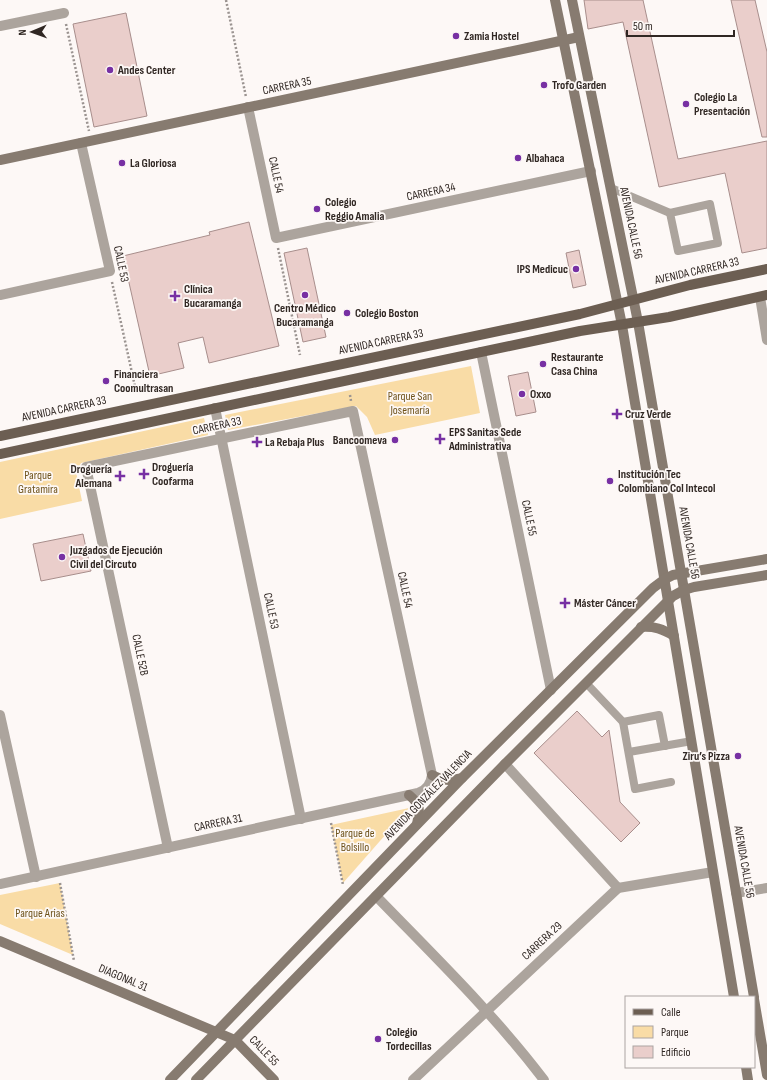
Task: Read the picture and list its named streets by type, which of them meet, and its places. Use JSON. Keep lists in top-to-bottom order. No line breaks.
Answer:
{"streets":{"main road":["AVENIDA CARRERA 33"],"street":["CARRERA 35","CALLE 54","CARRERA 34","AVENIDA CALLE 56","CALLE 53","CARRERA 33","CALLE 55","CALLE 52B","AVENIDA GONZÁLEZ VALENCIA","CARRERA 31","CARRERA 29","DIAGONAL 31"]},"crossings":[["CARRERA 35","CALLE 54"],["CARRERA 35","AVENIDA CALLE 56"],["CARRERA 35","CALLE 53"],["CALLE 54","CARRERA 34"],["CALLE 54","CARRERA 33"],["CALLE 54","CARRERA 31"],["AVENIDA CALLE 56","AVENIDA CARRERA 33"],["AVENIDA CALLE 56","AVENIDA GONZÁLEZ VALENCIA"],["CALLE 53","CARRERA 33"],["CALLE 53","CARRERA 31"],["CARRERA 33","CALLE 52B"],["CALLE 55","AVENIDA GONZÁLEZ VALENCIA"],["CALLE 55","DIAGONAL 31"],["CALLE 52B","CARRERA 31"],["AVENIDA GONZÁLEZ VALENCIA","DIAGONAL 31"]],"parks":["Parque San Josemaría","Parque Gratamira","Parque de Bolsillo","Parque Arias"],"places":{"other":["Zamia Hostel","Andes Center","Trofo Garden","Colegio La Presentación","Albahaca","La Gloriosa","Colegio Reggio Amalia","IPS Medicuc","Centro Médico Bucaramanga","Colegio Boston","Restaurante Casa China","Financiera Coomultrasan","Oxxo","Bancoomeva","Institución Tec Colombiano Col Intecol","Juzgados de Ejecución Civil del Circuto","Ziru’s Pizza","Colegio Tordecillas"],"health":["Clínica Bucaramanga","Cruz Verde","EPS Sanitas Sede Administrativa","La Rebaja Plus","Droguería Coofarma","Droguería Alemana","Máster Cáncer"]},"legend":["Calle","Parque","Edificio"],"scale_bar":"50 m","north":"left"}
